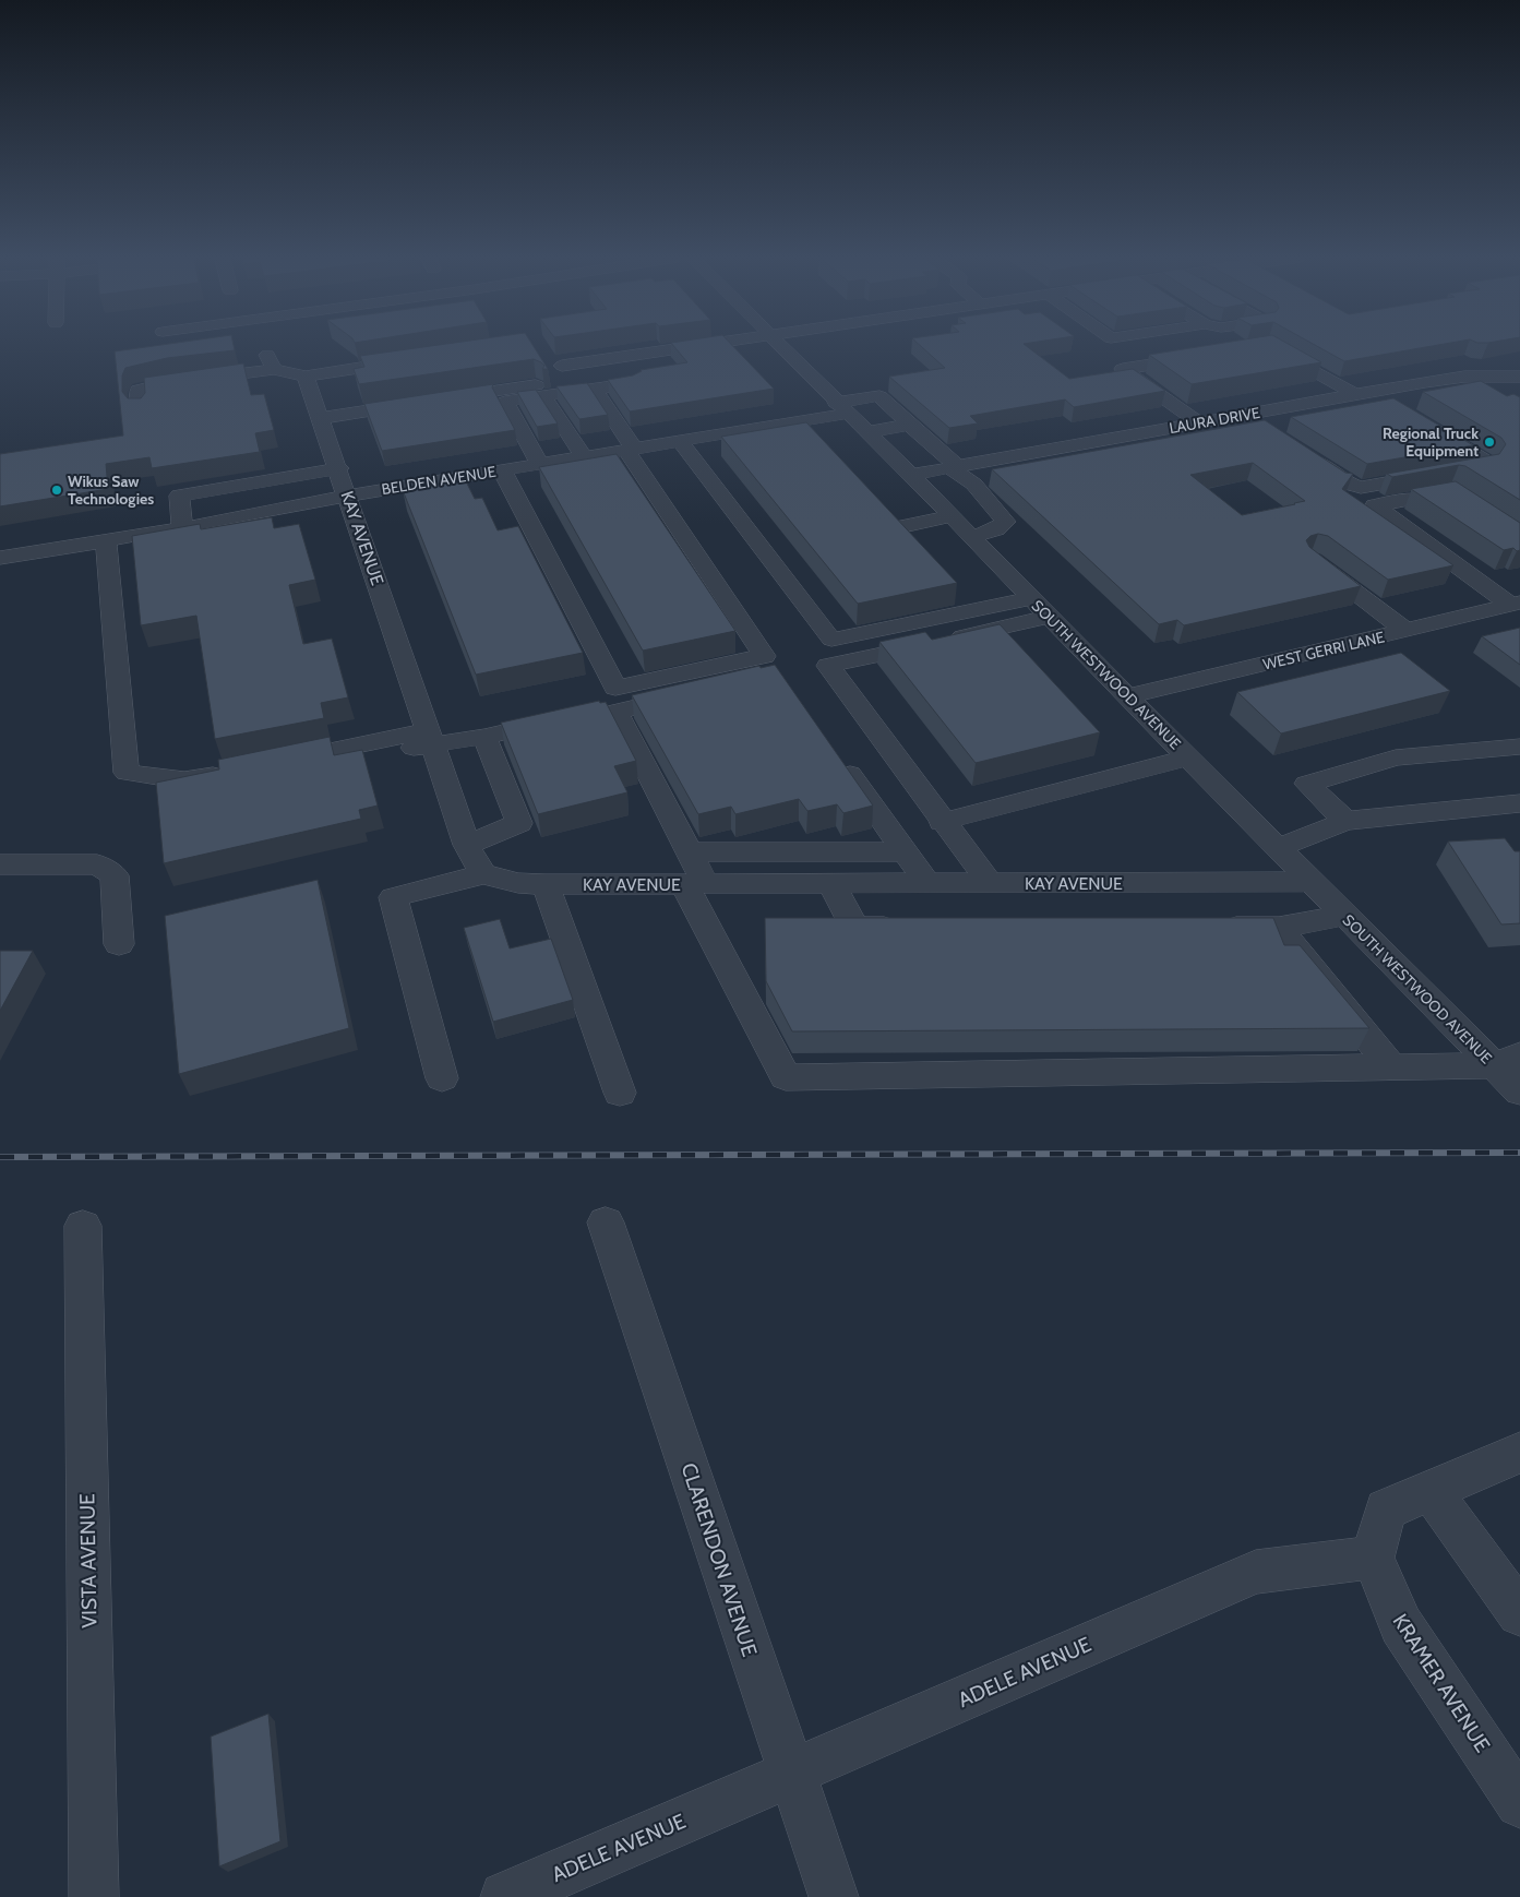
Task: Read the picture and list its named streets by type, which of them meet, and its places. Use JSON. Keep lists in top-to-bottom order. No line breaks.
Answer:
{"streets":{"street":["LAURA DRIVE","BELDEN AVENUE","KAY AVENUE","WEST GERRI LANE","SOUTH WESTWOOD AVENUE","CLARENDON AVENUE","VISTA AVENUE","ADELE AVENUE","KRAMER AVENUE"]},"crossings":[["LAURA DRIVE","SOUTH WESTWOOD AVENUE"],["BELDEN AVENUE","KAY AVENUE"],["BELDEN AVENUE","SOUTH WESTWOOD AVENUE"],["KAY AVENUE","SOUTH WESTWOOD AVENUE"],["WEST GERRI LANE","SOUTH WESTWOOD AVENUE"],["CLARENDON AVENUE","ADELE AVENUE"],["ADELE AVENUE","KRAMER AVENUE"]],"places":["Regional Truck Equipment","Wikus Saw Technologies"]}
